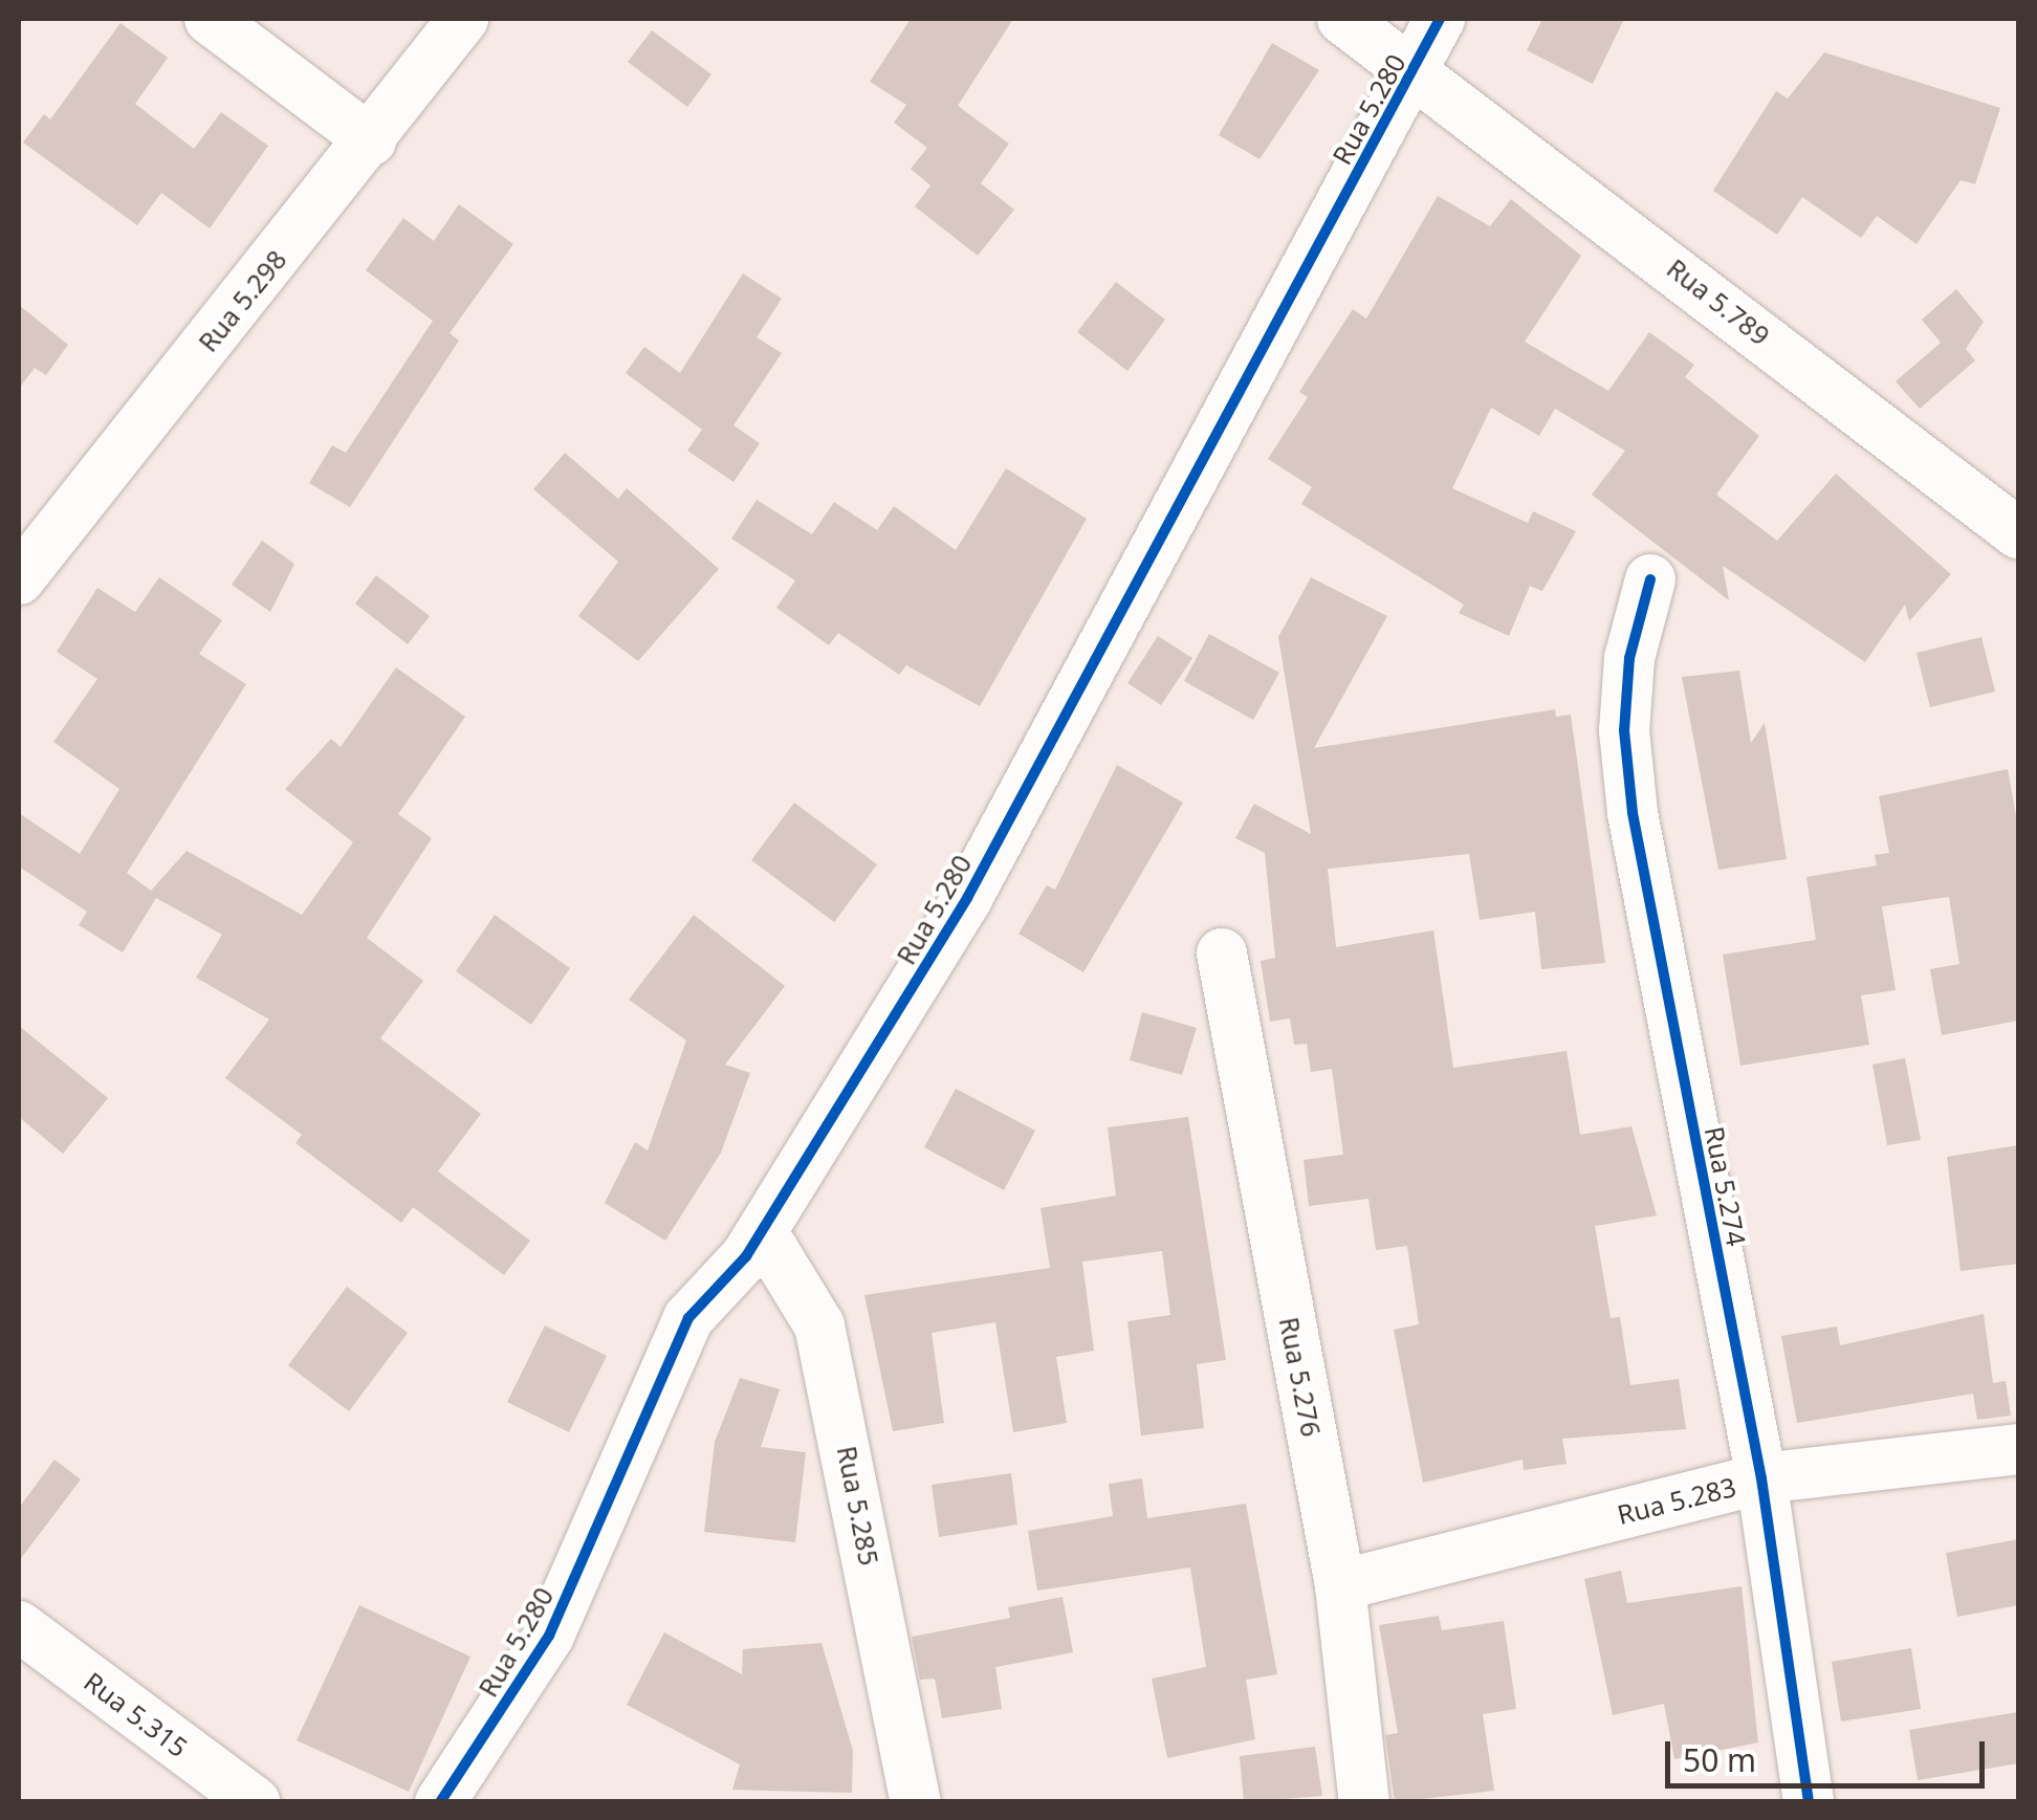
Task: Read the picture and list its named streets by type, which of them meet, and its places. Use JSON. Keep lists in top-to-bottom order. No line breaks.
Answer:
{"streets":{"street":["Rua 5.280","Rua 5.298","Rua 5.789","Rua 5.274","Rua 5.276","Rua 5.283","Rua 5.285","Rua 5.315"]},"crossings":[["Rua 5.280","Rua 5.789"],["Rua 5.280","Rua 5.285"],["Rua 5.274","Rua 5.283"],["Rua 5.276","Rua 5.283"]],"scale_bar":"50 m"}
